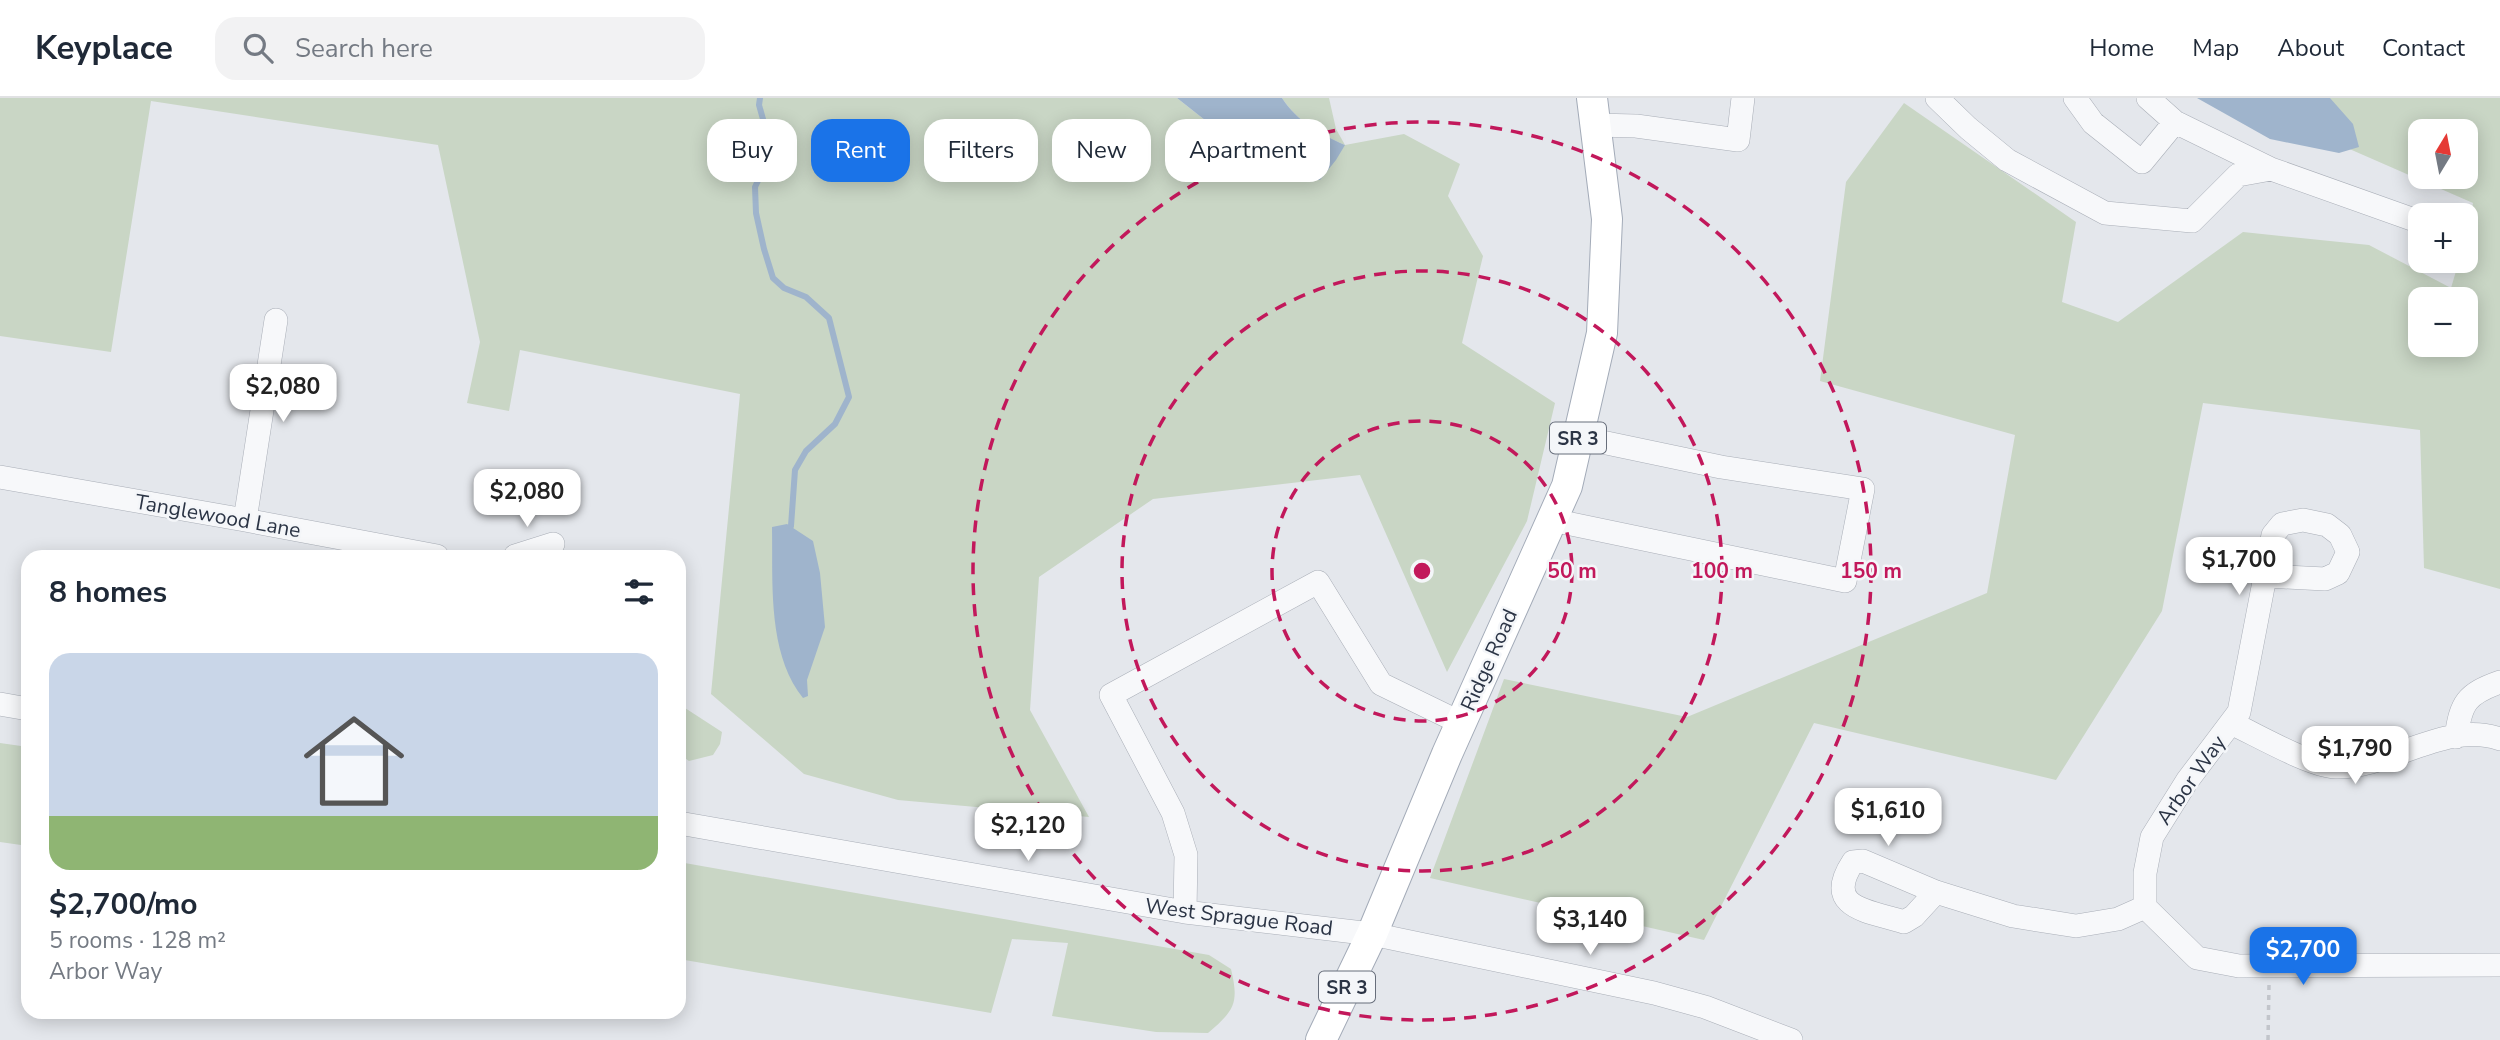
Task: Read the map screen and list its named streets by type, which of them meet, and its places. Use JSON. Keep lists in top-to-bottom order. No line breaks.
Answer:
{"streets":{"main road":["SR 3","Ridge Road"],"street":["Tanglewood Lane","Arbor Way","West Sprague Road"]},"crossings":[["Ridge Road","West Sprague Road"]],"north":"top","page":{"header":"Keyplace","search":"Search here","nav":["Home","Map","About","Contact"],"map_buttons":["+","−"],"chip":["Buy","Rent","Filters","New","Apartment"],"price":["$2,080","$2,080","$1,700","$1,790","$1,610","$2,120","$3,140","$2,700"],"heading":"8 homes","list":[{"name":"$2,700/mo","note":"5 rooms · 128 m² · Arbor Way"}]},"rings":["50 m","100 m","150 m"]}
